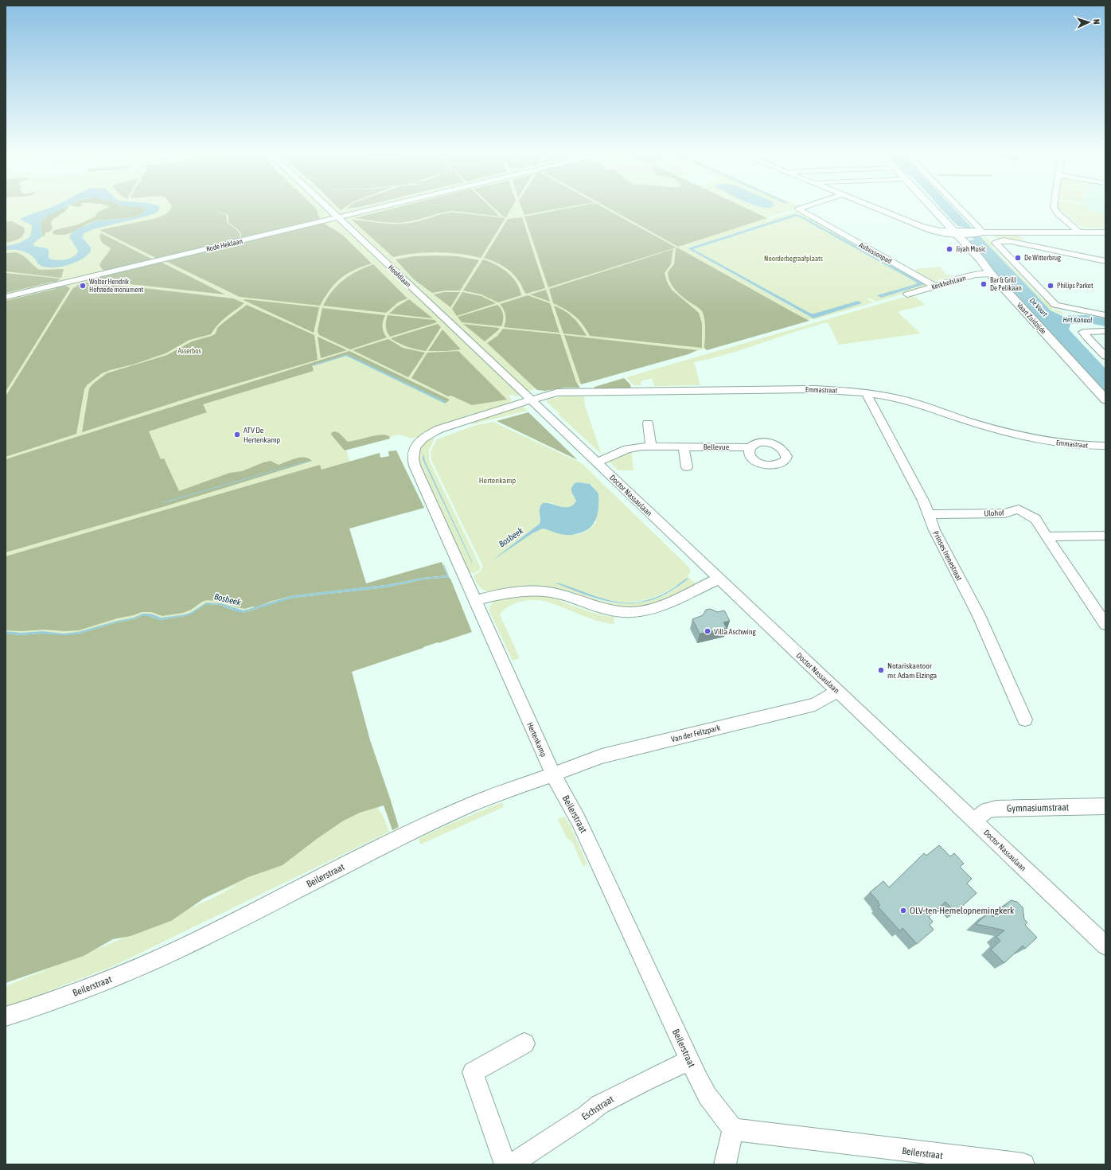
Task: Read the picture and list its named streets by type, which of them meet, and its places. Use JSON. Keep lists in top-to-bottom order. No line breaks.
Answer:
{"streets":{"main road":["Vaart Zuidzijde"],"street":["Rode Heklaan","Aubussonpad","Hoofdlaan","Kerkhofslaan","Emmastraat","Bellevue","Doctor Nassaulaan","Ulohof","Prinses Irenestraat","Van der Feltzpark","Hertenkamp","Gymnasiumstraat","Beilerstraat","Eschstraat"]},"crossings":[["Rode Heklaan","Hoofdlaan"],["Aubussonpad","Kerkhofslaan"],["Hoofdlaan","Emmastraat"],["Hoofdlaan","Doctor Nassaulaan"],["Hoofdlaan","Hertenkamp"],["Kerkhofslaan","Vaart Zuidzijde"],["Emmastraat","Doctor Nassaulaan"],["Emmastraat","Prinses Irenestraat"],["Emmastraat","Hertenkamp"],["Bellevue","Doctor Nassaulaan"],["Doctor Nassaulaan","Van der Feltzpark"],["Doctor Nassaulaan","Hertenkamp"],["Doctor Nassaulaan","Gymnasiumstraat"],["Ulohof","Prinses Irenestraat"],["Van der Feltzpark","Hertenkamp"],["Van der Feltzpark","Beilerstraat"],["Hertenkamp","Beilerstraat"],["Beilerstraat","Eschstraat"]],"water":["De Vaart","Het Kanaal","Bosbeek"],"parks":["Noorderbegraafplaats","Asserbos","Hertenkamp"],"places":["Jiyah Music","De Witterbrug","Bar & Grill De Pelikaan","Wolter Hendrik Hofstede monument","Philips Parket","ATV De Hertenkamp","Villa Aschwing","Notariskantoor mr. Adam Elzinga","OLV-ten-Hemelopnemingkerk"],"north":"right"}
